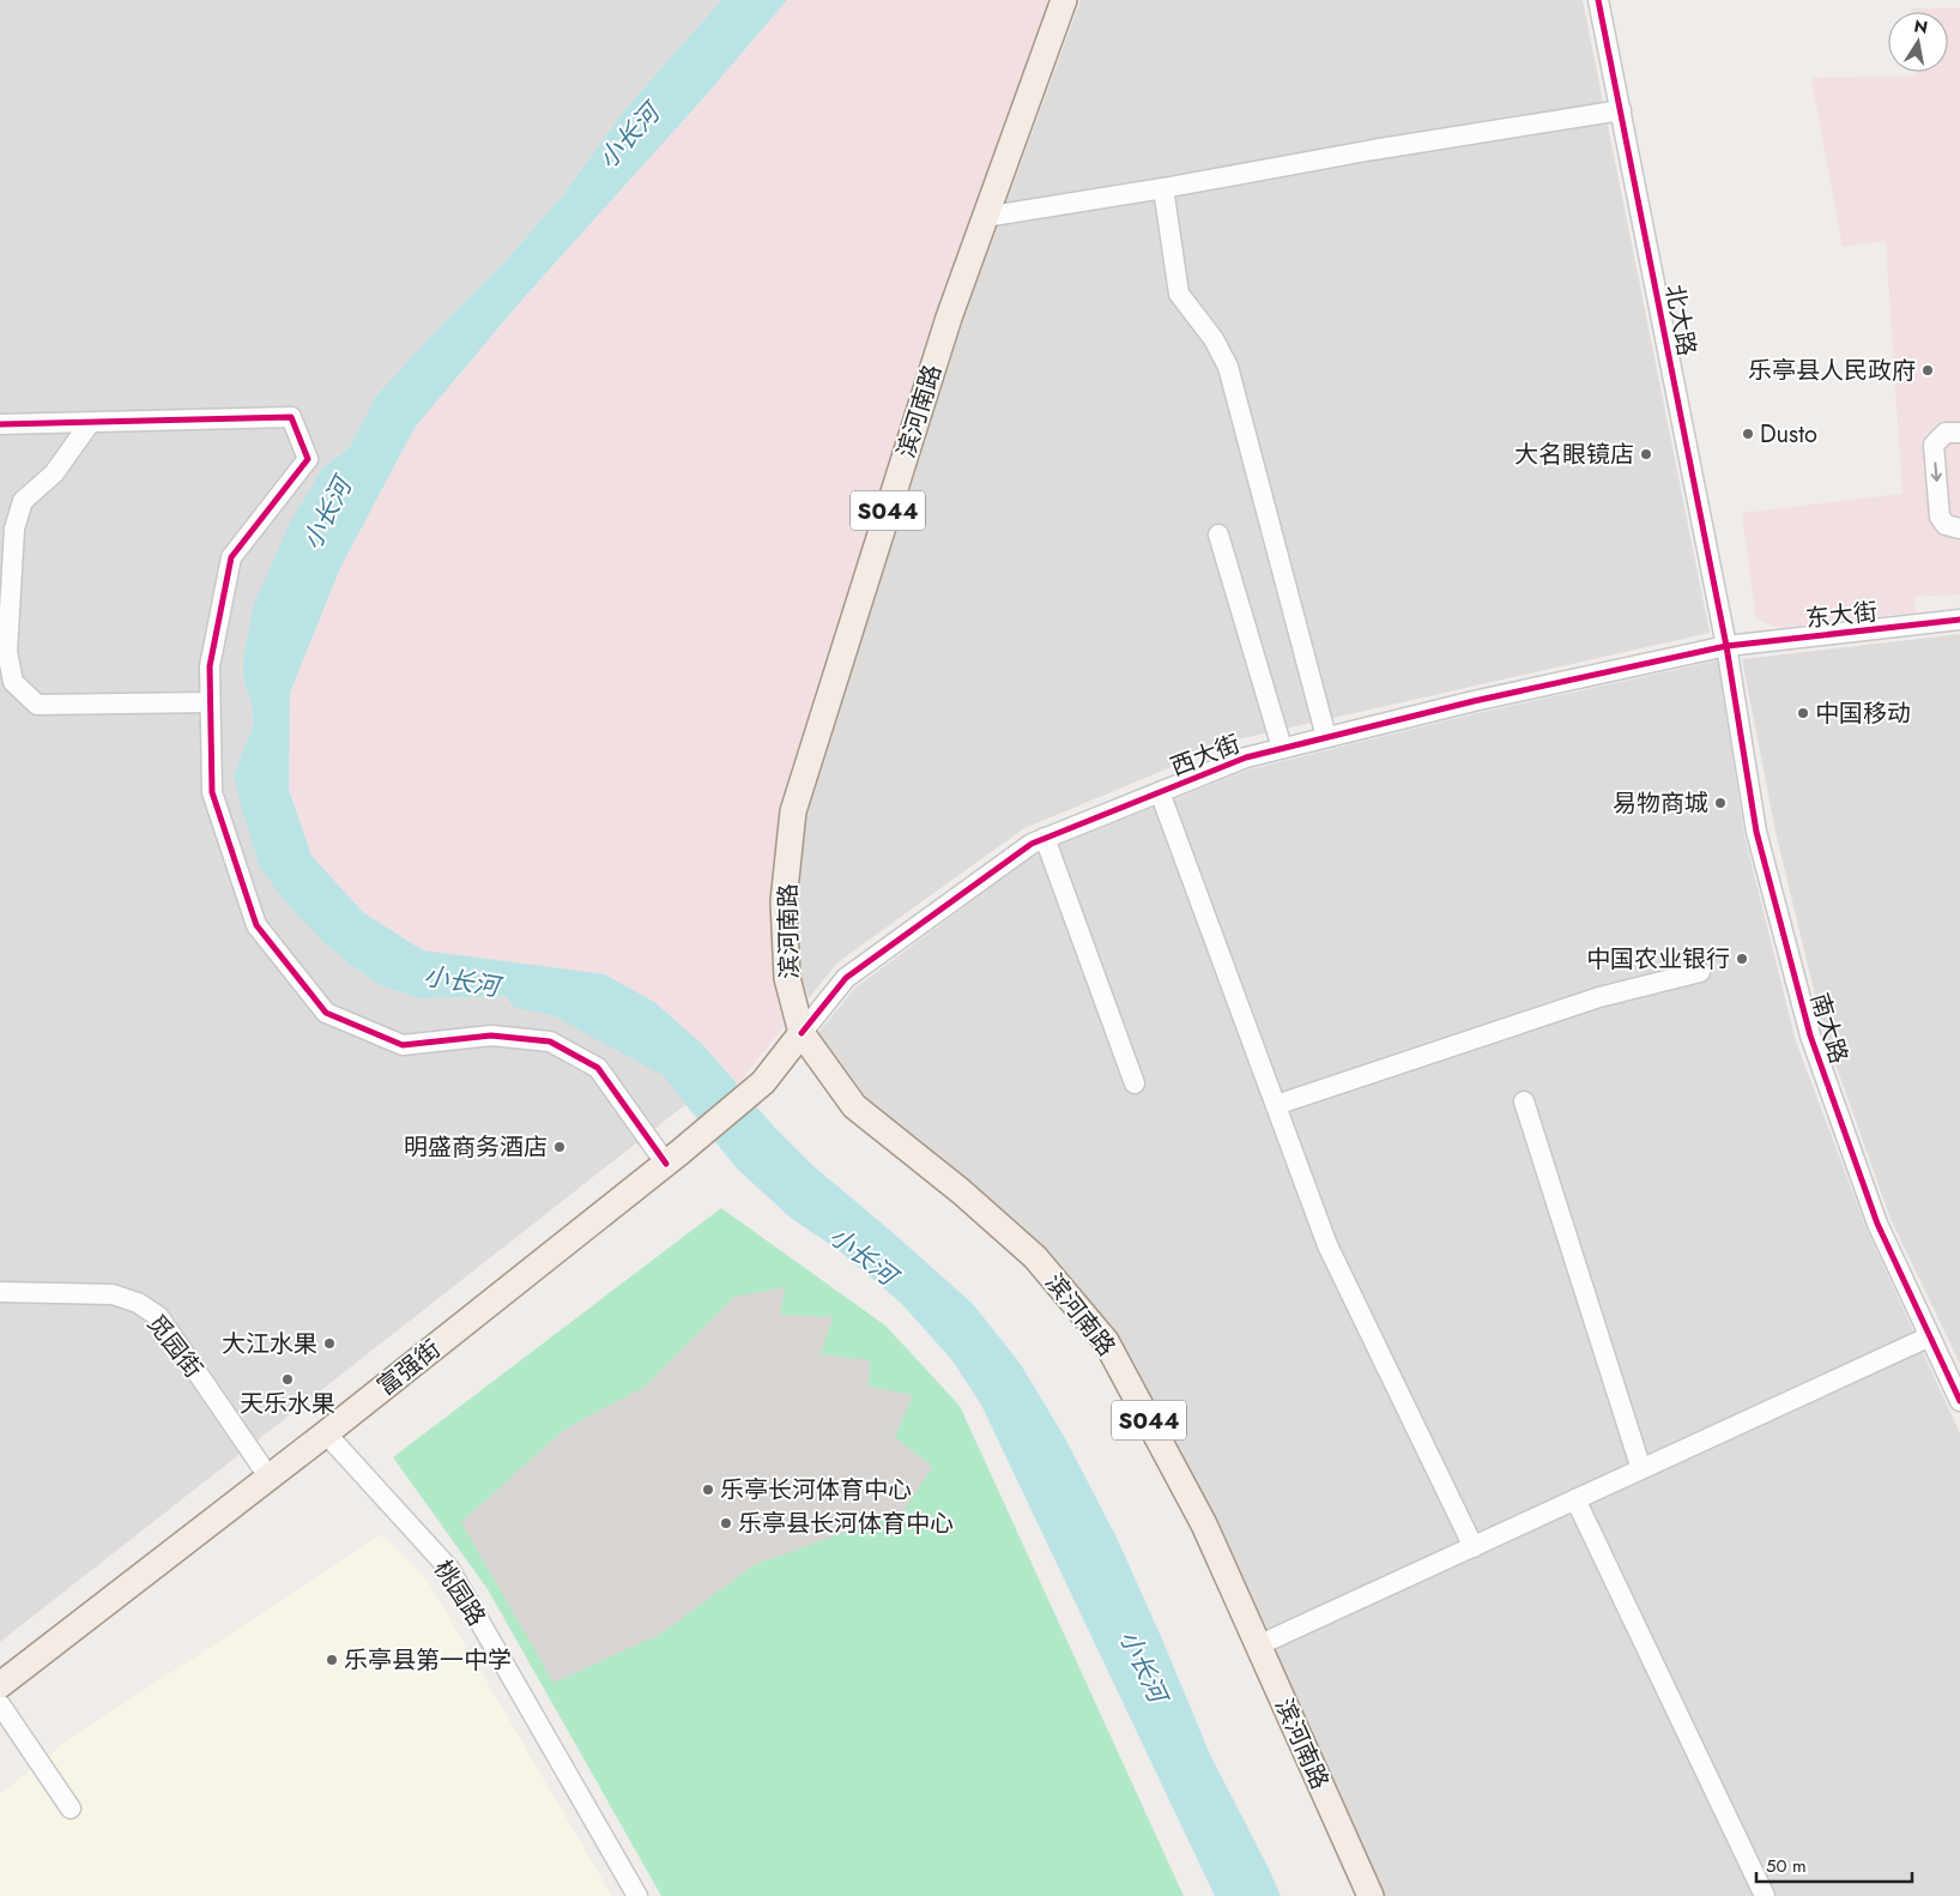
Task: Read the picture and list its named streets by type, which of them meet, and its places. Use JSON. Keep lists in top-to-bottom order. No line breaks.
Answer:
{"streets":{"main road":["滨河南路","S044","富强街"],"street":["北大路","东大街","西大街","南大路","觅园街","桃园路"]},"crossings":[["北大路","东大街"],["北大路","西大街"],["北大路","南大路"],["滨河南路","西大街"],["滨河南路","富强街"],["东大街","西大街"],["东大街","南大路"],["西大街","南大路"],["西大街","富强街"],["觅园街","富强街"],["富强街","桃园路"]],"water":["小长河"],"places":["乐亭县人民政府","Dusto","大名眼镜店","中国移动","易物商城","中国农业银行","明盛商务酒店","大江水果","天乐水果","乐亭长河体育中心","乐亭县长河体育中心","乐亭县第一中学"],"scale_bar":"50 m","north":"top"}
